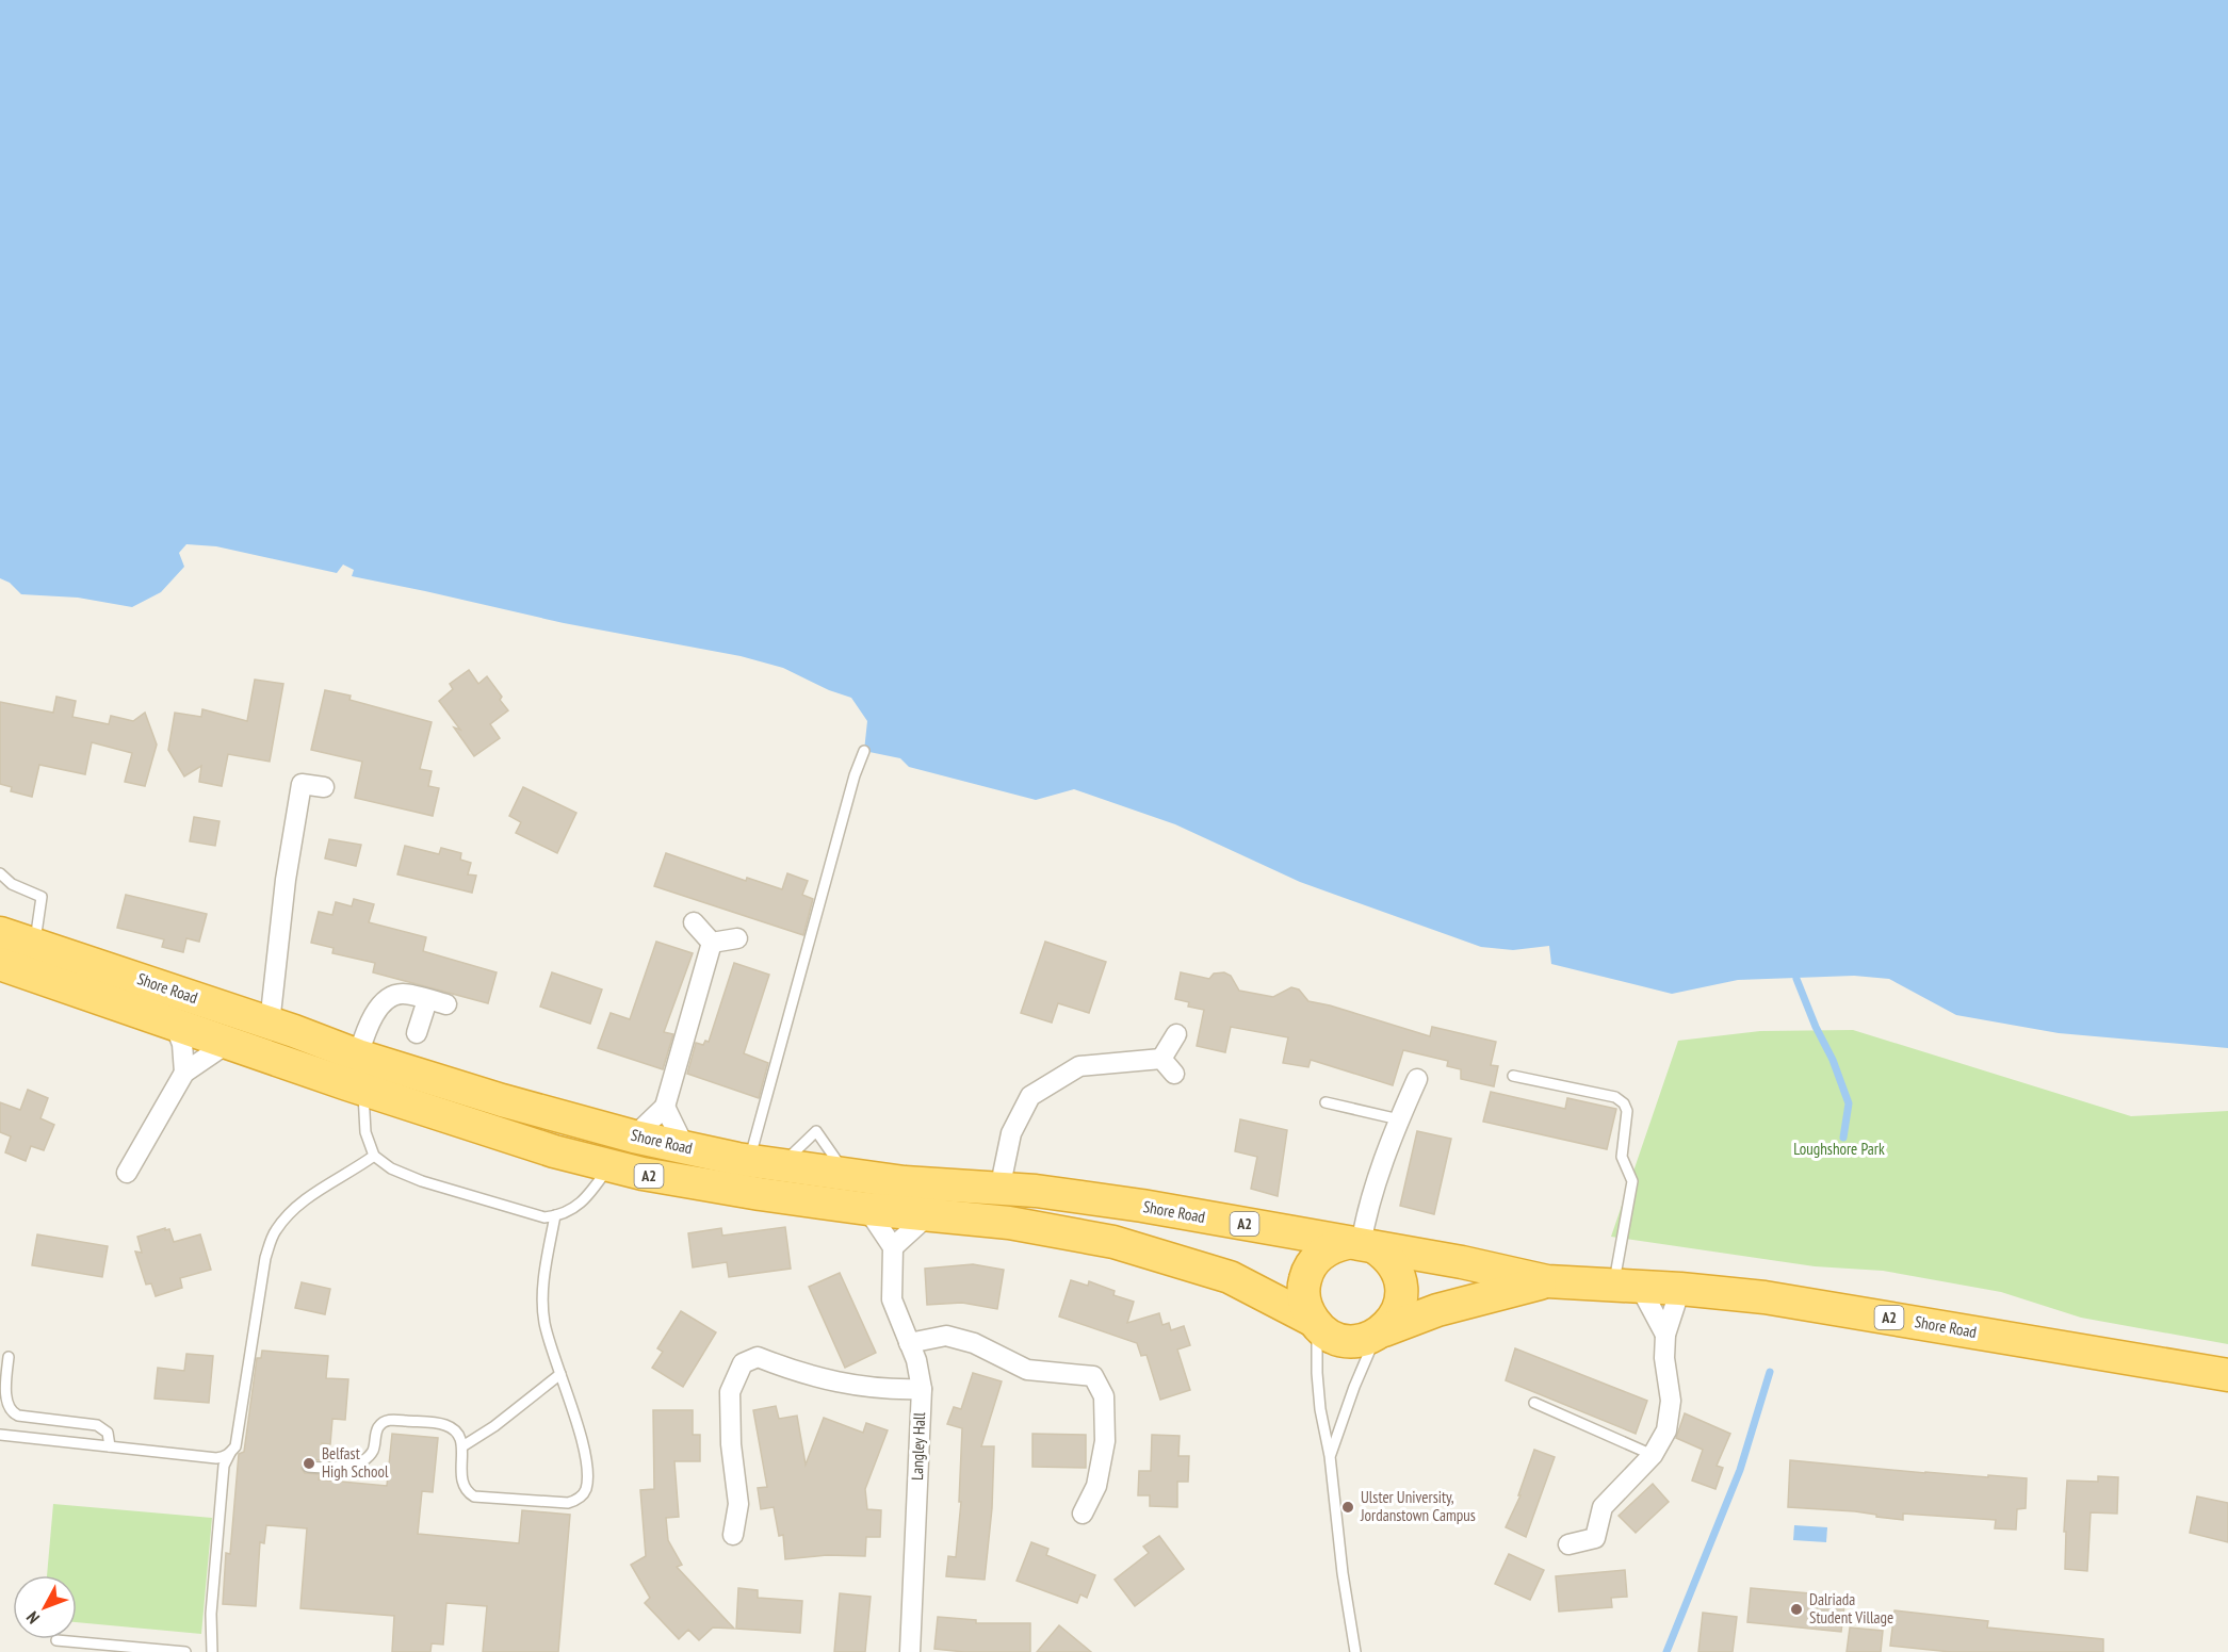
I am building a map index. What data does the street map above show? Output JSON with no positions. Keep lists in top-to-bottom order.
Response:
{
  "streets": {
    "highway": ["Shore Road", "A2"],
    "street": ["Langley Hall"]
  },
  "crossings": [
    ["Shore Road", "A2"]
  ],
  "parks": ["Loughshore Park"],
  "places": ["Belfast High School", "Ulster University, Jordanstown Campus", "Dalriada Student Village"],
  "north": "bottom left"
}
